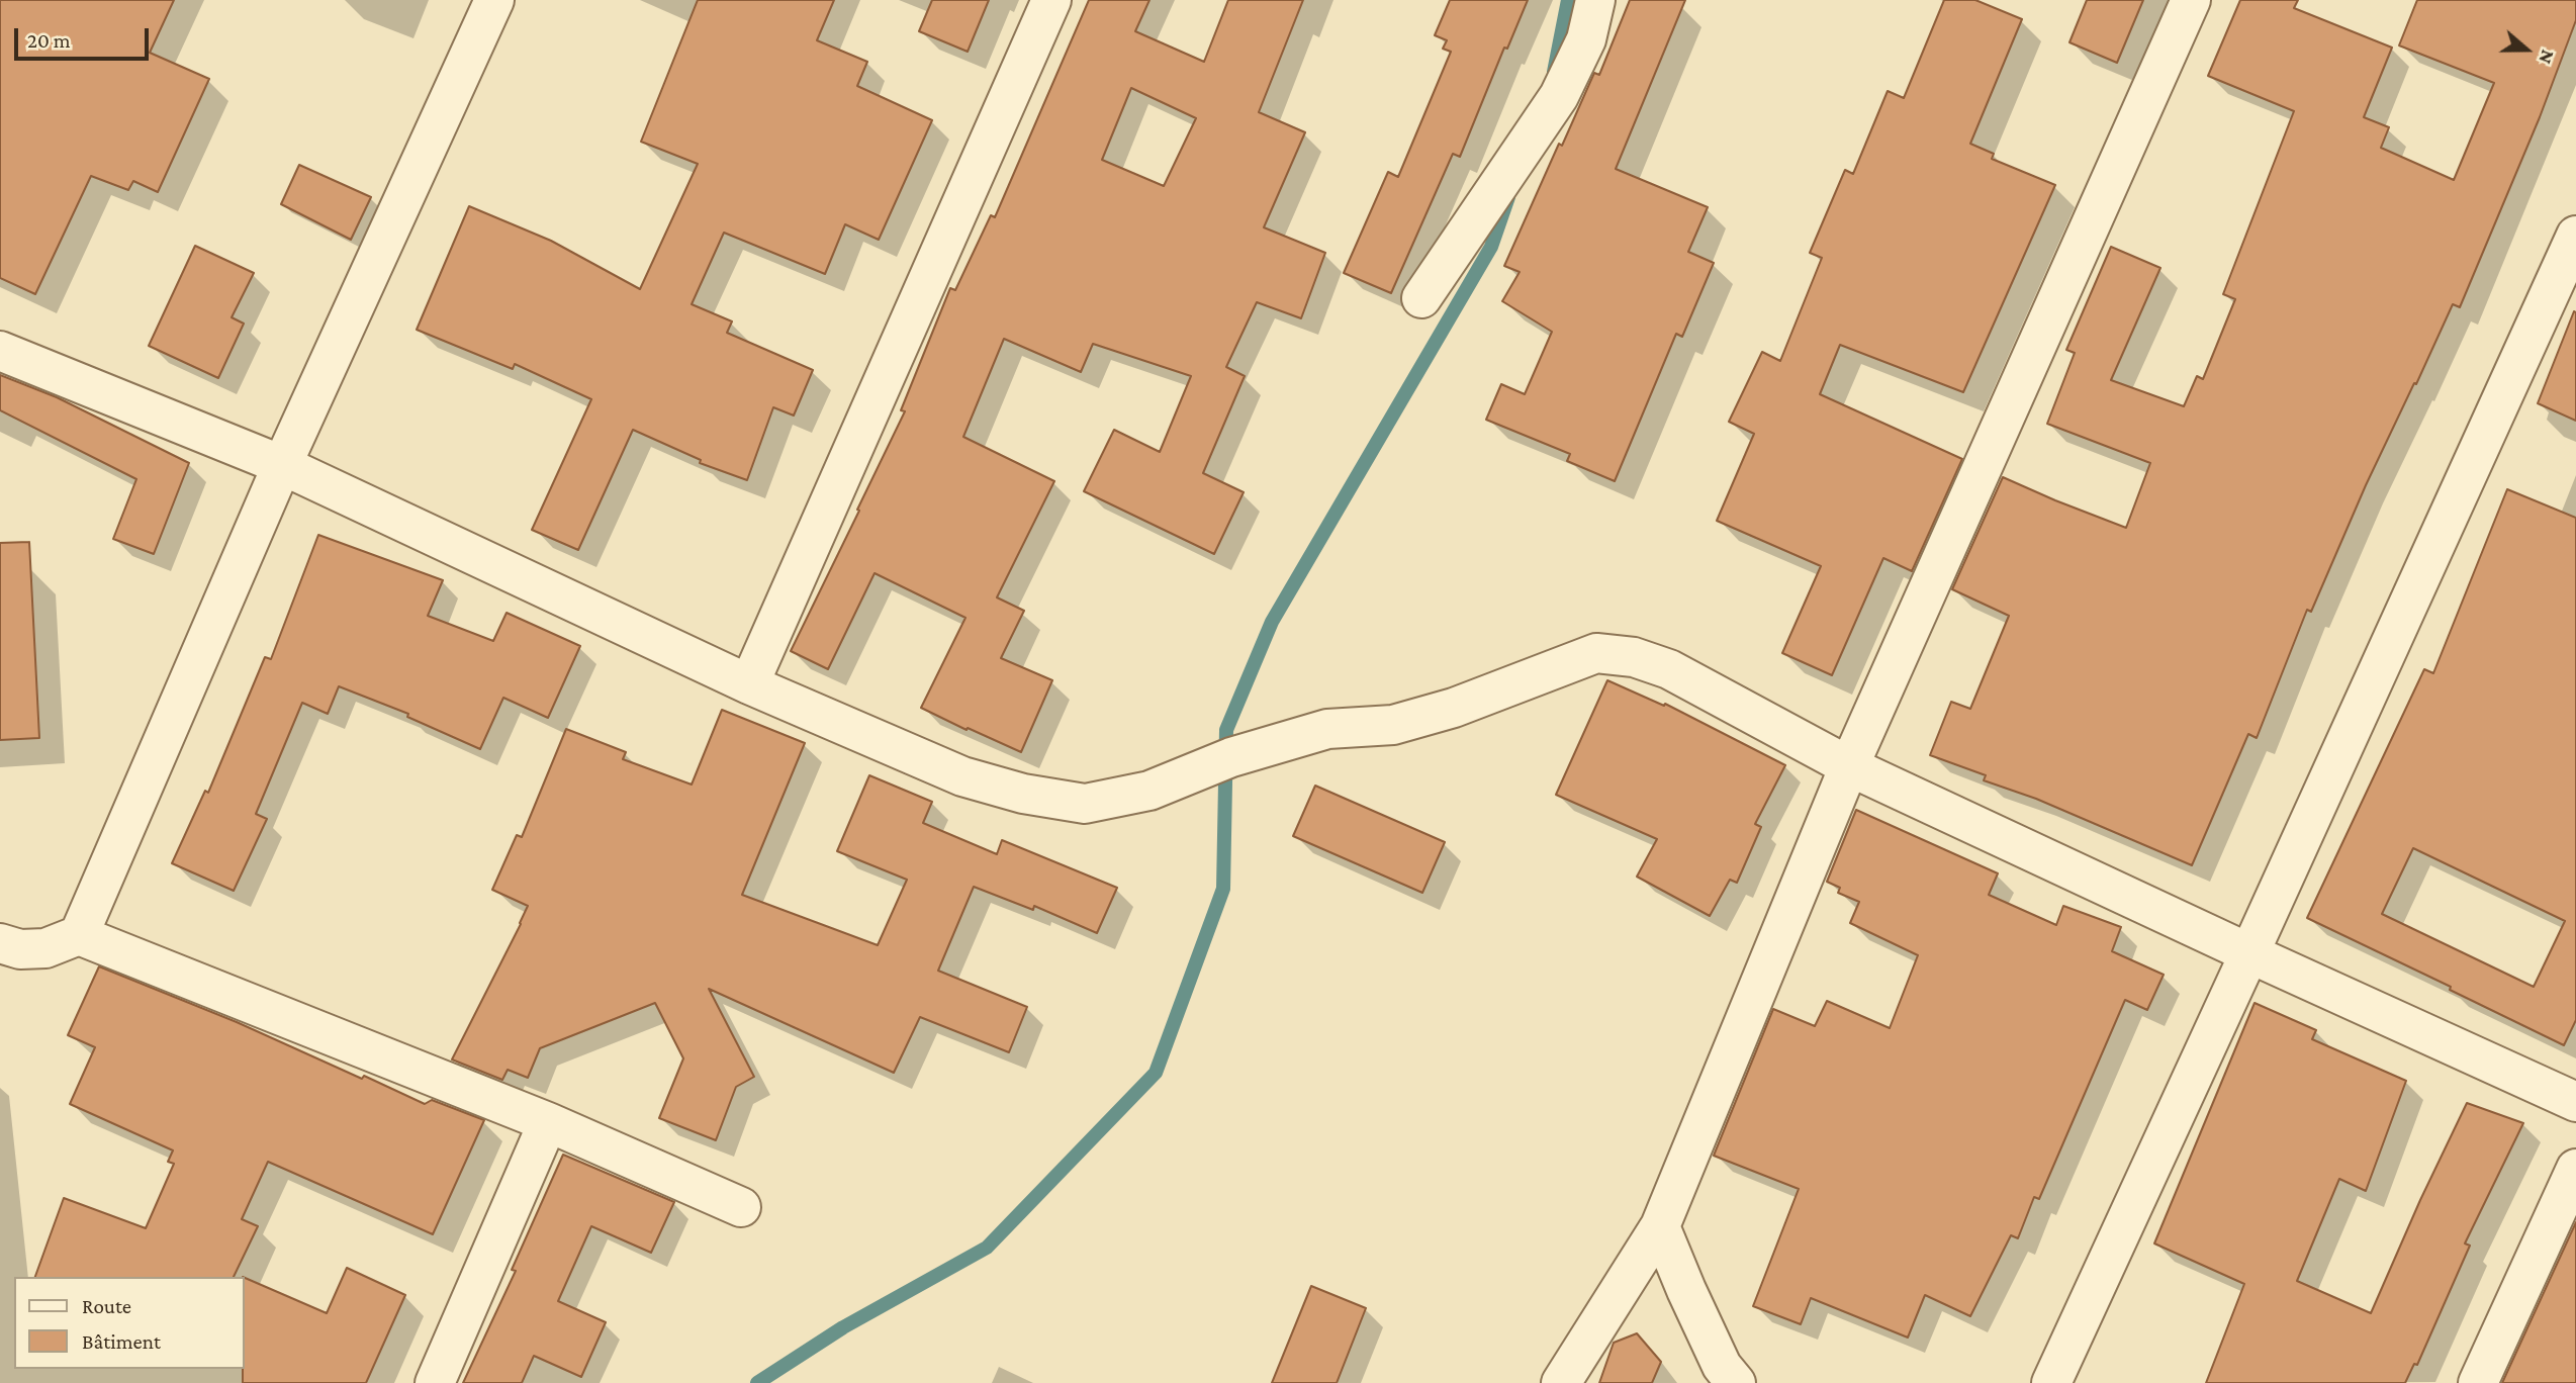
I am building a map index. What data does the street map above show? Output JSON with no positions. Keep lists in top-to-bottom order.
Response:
{
  "legend": ["Route", "Bâtiment"],
  "scale_bar": "20 m",
  "north": "right"
}
